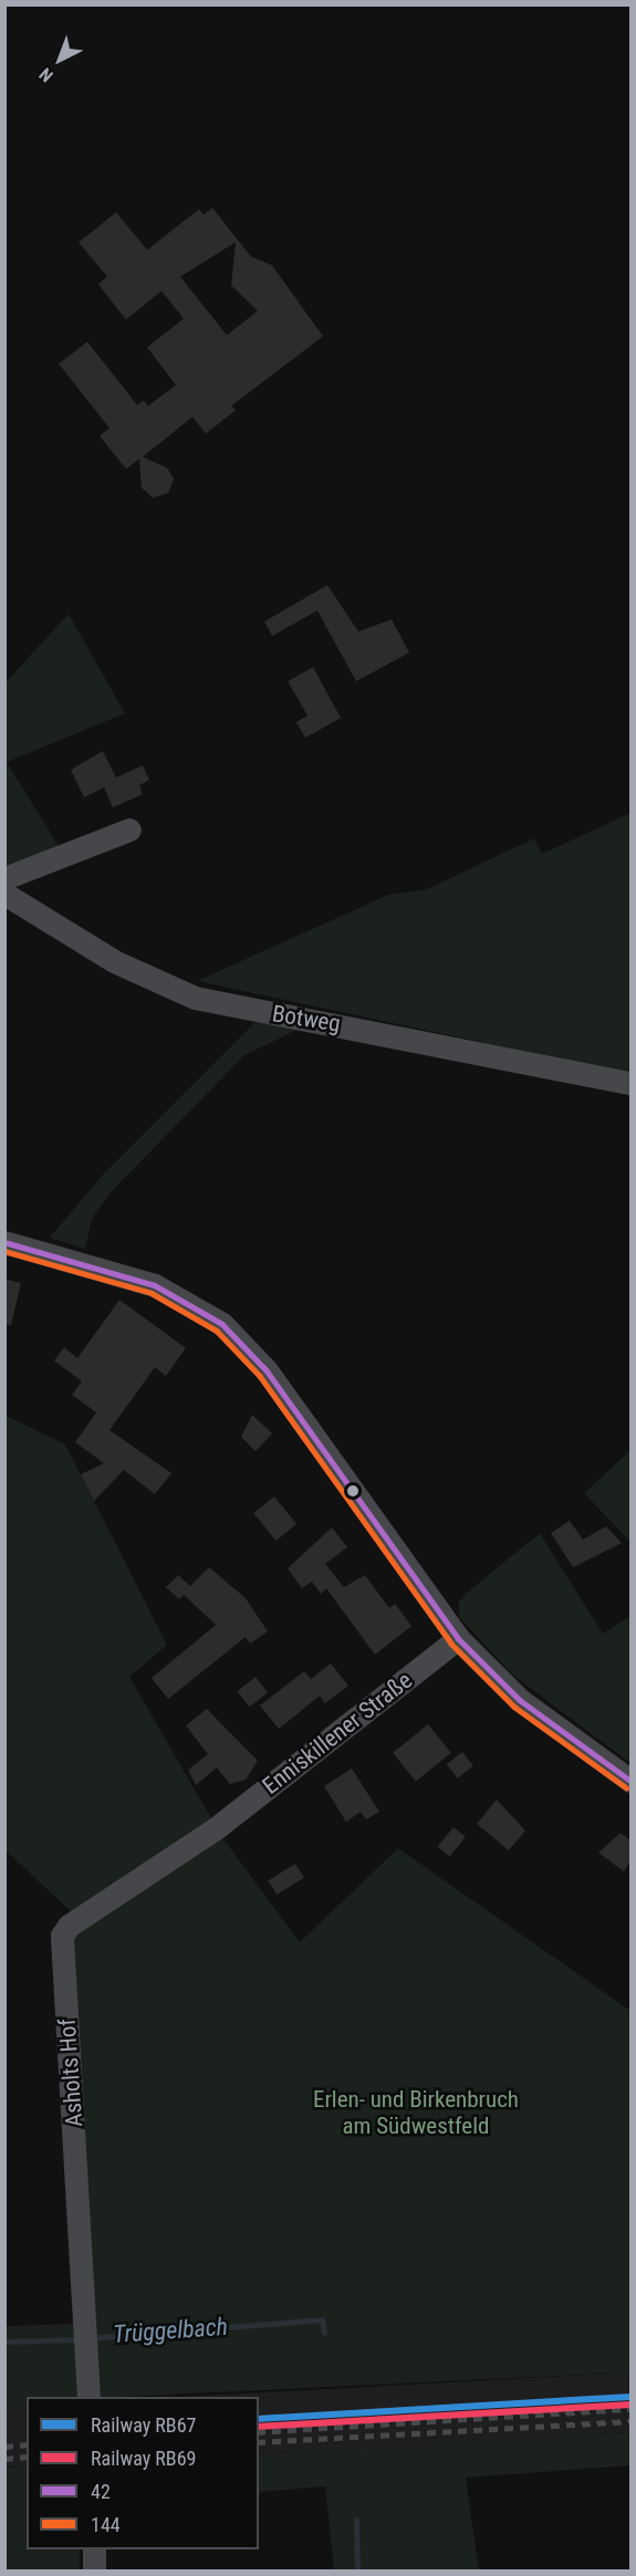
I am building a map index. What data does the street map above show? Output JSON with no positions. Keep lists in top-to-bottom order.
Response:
{
  "streets": {
    "street": ["Botweg", "Enniskillener Straße", "Asholts Hof"]
  },
  "crossings": [
    ["Enniskillener Straße", "Asholts Hof"]
  ],
  "water": ["Trüggelbach"],
  "parks": ["Erlen- und Birkenbruch am Südwestfeld"],
  "lines": [
    "transit line 42",
    "transit line 144",
    "rail line RB67",
    "rail line RB69"
  ],
  "legend": [
    "Railway RB67",
    "Railway RB69",
    "42",
    "144"
  ],
  "north": "bottom left"
}
